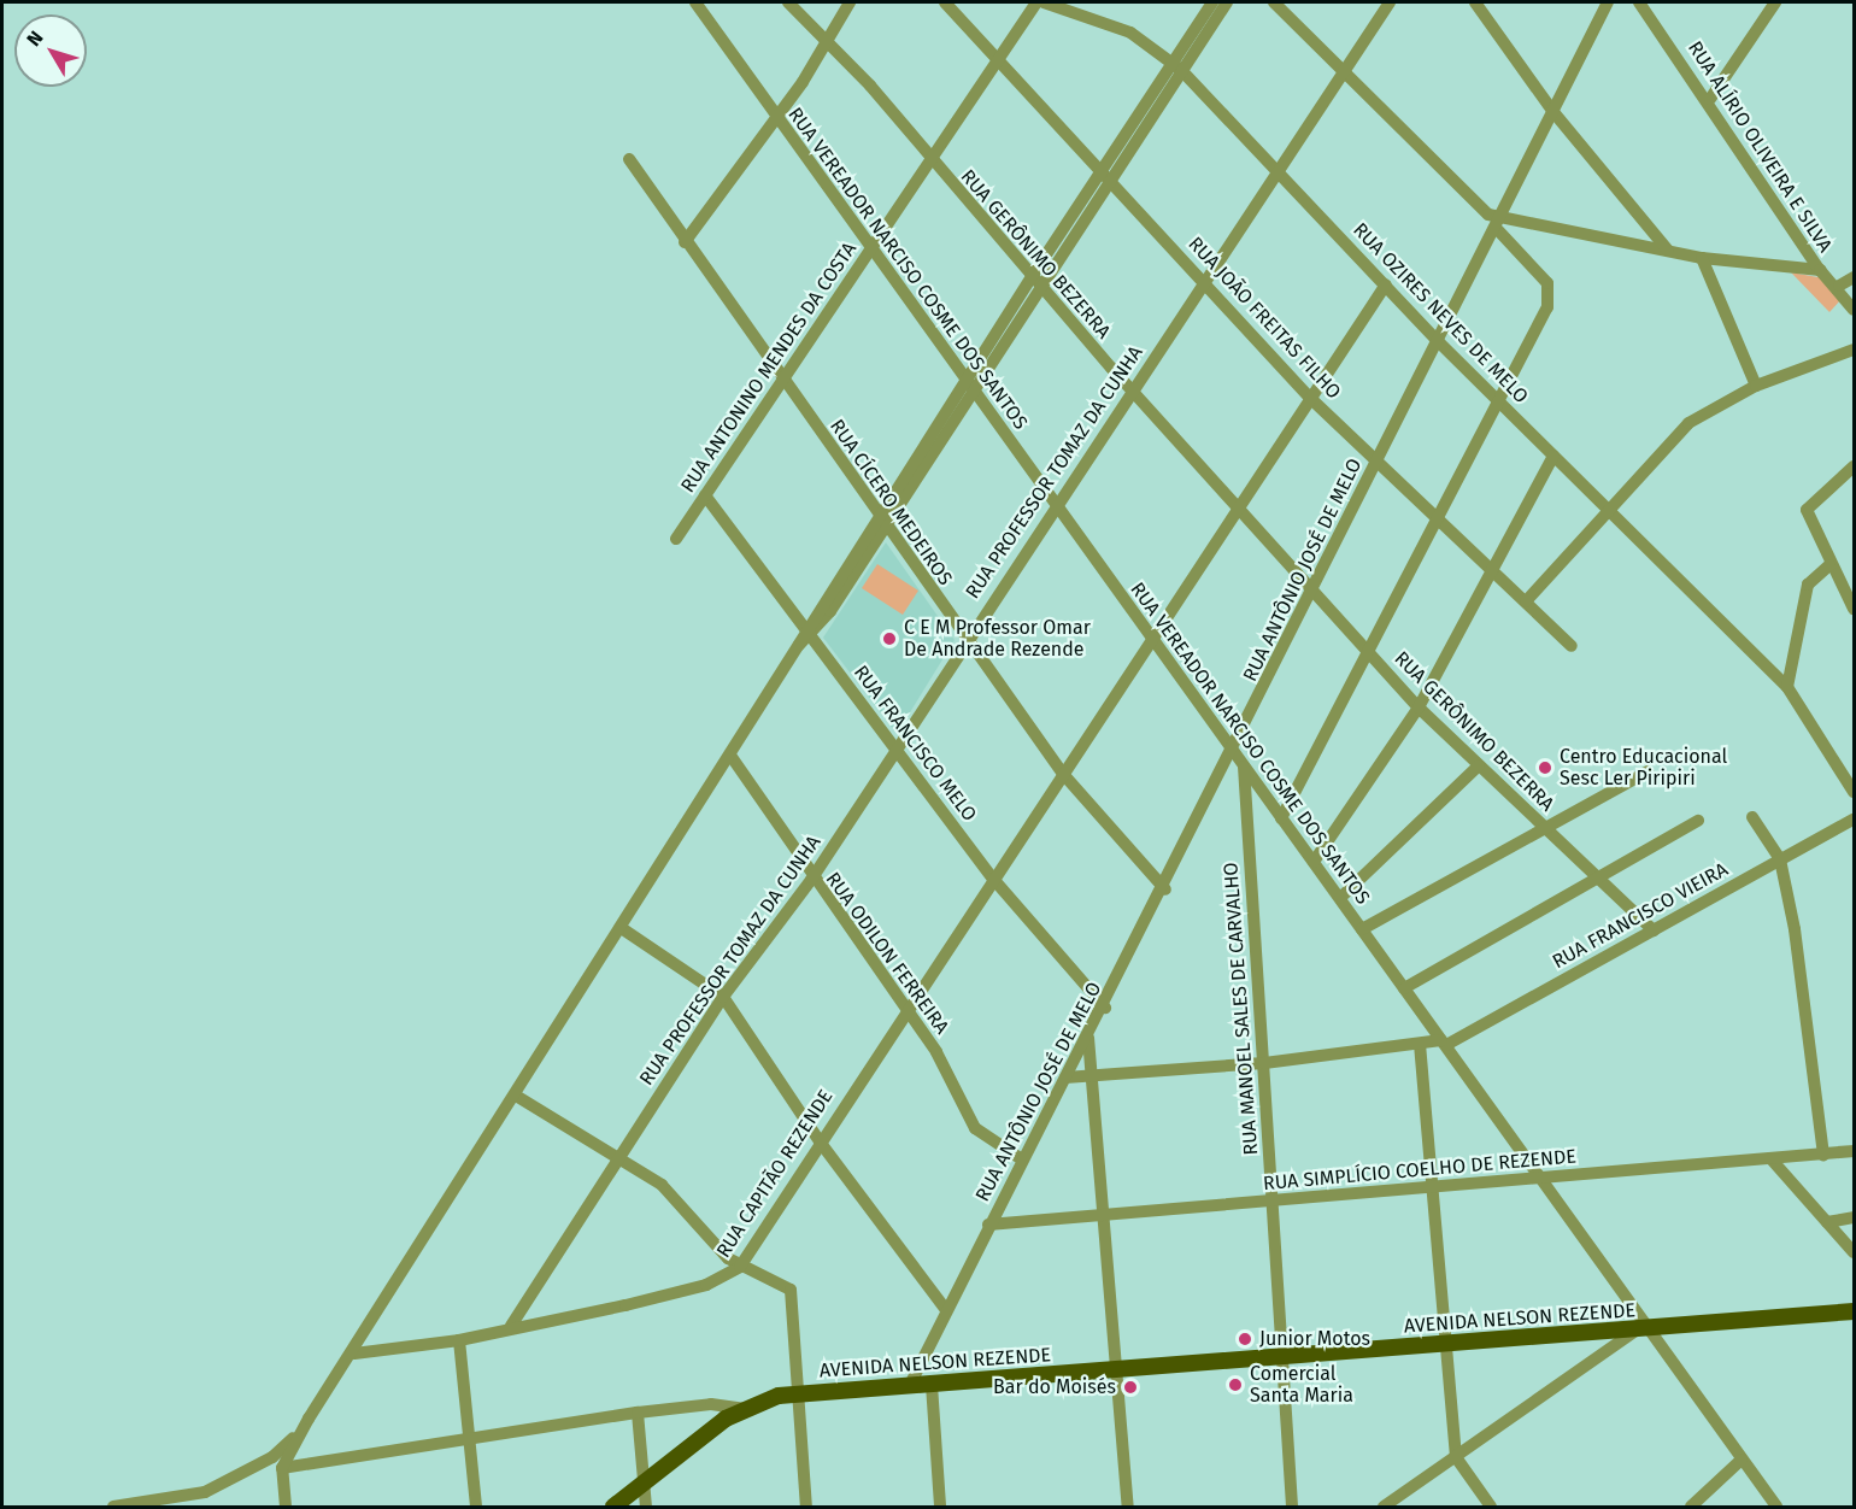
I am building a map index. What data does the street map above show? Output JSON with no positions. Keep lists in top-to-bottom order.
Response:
{
  "streets": {
    "main road": ["AVENIDA NELSON REZENDE"],
    "street": [
      "RUA ALÍRIO OLIVEIRA E SILVA",
      "RUA GERÔNIMO BEZERRA",
      "RUA VEREADOR NARCISO COSME DOS SANTOS",
      "RUA OZIRES NEVES DE MELO",
      "RUA JOÃO FREITAS FILHO",
      "RUA ANTONINO MENDES DA COSTA",
      "RUA PROFESSOR TOMAZ DA CUNHA",
      "RUA CÍCERO MEDEIROS",
      "RUA ANTÔNIO JOSÉ DE MELO",
      "RUA FRANCISCO MELO",
      "RUA FRANCISCO VIEIRA",
      "RUA ODILON FERREIRA",
      "RUA MANOEL SALES DE CARVALHO",
      "RUA SIMPLÍCIO COELHO DE REZENDE",
      "RUA CAPITÃO REZENDE"
    ]
  },
  "crossings": [
    ["RUA GERÔNIMO BEZERRA", "RUA ANTONINO MENDES DA COSTA"],
    ["RUA GERÔNIMO BEZERRA", "RUA PROFESSOR TOMAZ DA CUNHA"],
    ["RUA GERÔNIMO BEZERRA", "RUA ANTÔNIO JOSÉ DE MELO"],
    ["RUA GERÔNIMO BEZERRA", "RUA FRANCISCO VIEIRA"],
    ["RUA GERÔNIMO BEZERRA", "RUA CAPITÃO REZENDE"],
    ["RUA VEREADOR NARCISO COSME DOS SANTOS", "RUA ANTONINO MENDES DA COSTA"],
    ["RUA VEREADOR NARCISO COSME DOS SANTOS", "RUA PROFESSOR TOMAZ DA CUNHA"],
    ["RUA VEREADOR NARCISO COSME DOS SANTOS", "RUA ANTÔNIO JOSÉ DE MELO"],
    ["RUA VEREADOR NARCISO COSME DOS SANTOS", "RUA FRANCISCO VIEIRA"],
    ["RUA VEREADOR NARCISO COSME DOS SANTOS", "RUA MANOEL SALES DE CARVALHO"],
    ["RUA VEREADOR NARCISO COSME DOS SANTOS", "RUA SIMPLÍCIO COELHO DE REZENDE"],
    ["RUA VEREADOR NARCISO COSME DOS SANTOS", "RUA CAPITÃO REZENDE"],
    ["RUA VEREADOR NARCISO COSME DOS SANTOS", "AVENIDA NELSON REZENDE"],
    ["RUA OZIRES NEVES DE MELO", "RUA PROFESSOR TOMAZ DA CUNHA"],
    ["RUA OZIRES NEVES DE MELO", "RUA ANTÔNIO JOSÉ DE MELO"],
    ["RUA OZIRES NEVES DE MELO", "RUA CAPITÃO REZENDE"],
    ["RUA JOÃO FREITAS FILHO", "RUA ANTONINO MENDES DA COSTA"],
    ["RUA JOÃO FREITAS FILHO", "RUA PROFESSOR TOMAZ DA CUNHA"],
    ["RUA JOÃO FREITAS FILHO", "RUA ANTÔNIO JOSÉ DE MELO"],
    ["RUA JOÃO FREITAS FILHO", "RUA CAPITÃO REZENDE"],
    ["RUA ANTONINO MENDES DA COSTA", "RUA CÍCERO MEDEIROS"],
    ["RUA ANTONINO MENDES DA COSTA", "RUA FRANCISCO MELO"],
    ["RUA PROFESSOR TOMAZ DA CUNHA", "RUA CÍCERO MEDEIROS"],
    ["RUA PROFESSOR TOMAZ DA CUNHA", "RUA FRANCISCO MELO"],
    ["RUA PROFESSOR TOMAZ DA CUNHA", "RUA ODILON FERREIRA"],
    ["RUA PROFESSOR TOMAZ DA CUNHA", "RUA CAPITÃO REZENDE"],
    ["RUA CÍCERO MEDEIROS", "RUA ANTÔNIO JOSÉ DE MELO"],
    ["RUA CÍCERO MEDEIROS", "RUA CAPITÃO REZENDE"],
    ["RUA ANTÔNIO JOSÉ DE MELO", "RUA FRANCISCO MELO"],
    ["RUA ANTÔNIO JOSÉ DE MELO", "RUA FRANCISCO VIEIRA"],
    ["RUA ANTÔNIO JOSÉ DE MELO", "RUA ODILON FERREIRA"],
    ["RUA ANTÔNIO JOSÉ DE MELO", "RUA SIMPLÍCIO COELHO DE REZENDE"],
    ["RUA ANTÔNIO JOSÉ DE MELO", "AVENIDA NELSON REZENDE"],
    ["RUA FRANCISCO MELO", "RUA CAPITÃO REZENDE"],
    ["RUA FRANCISCO VIEIRA", "RUA MANOEL SALES DE CARVALHO"],
    ["RUA ODILON FERREIRA", "RUA CAPITÃO REZENDE"],
    ["RUA MANOEL SALES DE CARVALHO", "RUA SIMPLÍCIO COELHO DE REZENDE"],
    ["RUA MANOEL SALES DE CARVALHO", "AVENIDA NELSON REZENDE"]
  ],
  "places": [
    "C E M Professor Omar De Andrade Rezende",
    "Centro Educacional Sesc Ler Piripiri",
    "Junior Motos",
    "Comercial Santa Maria",
    "Bar do Moisés"
  ],
  "north": "top left"
}
